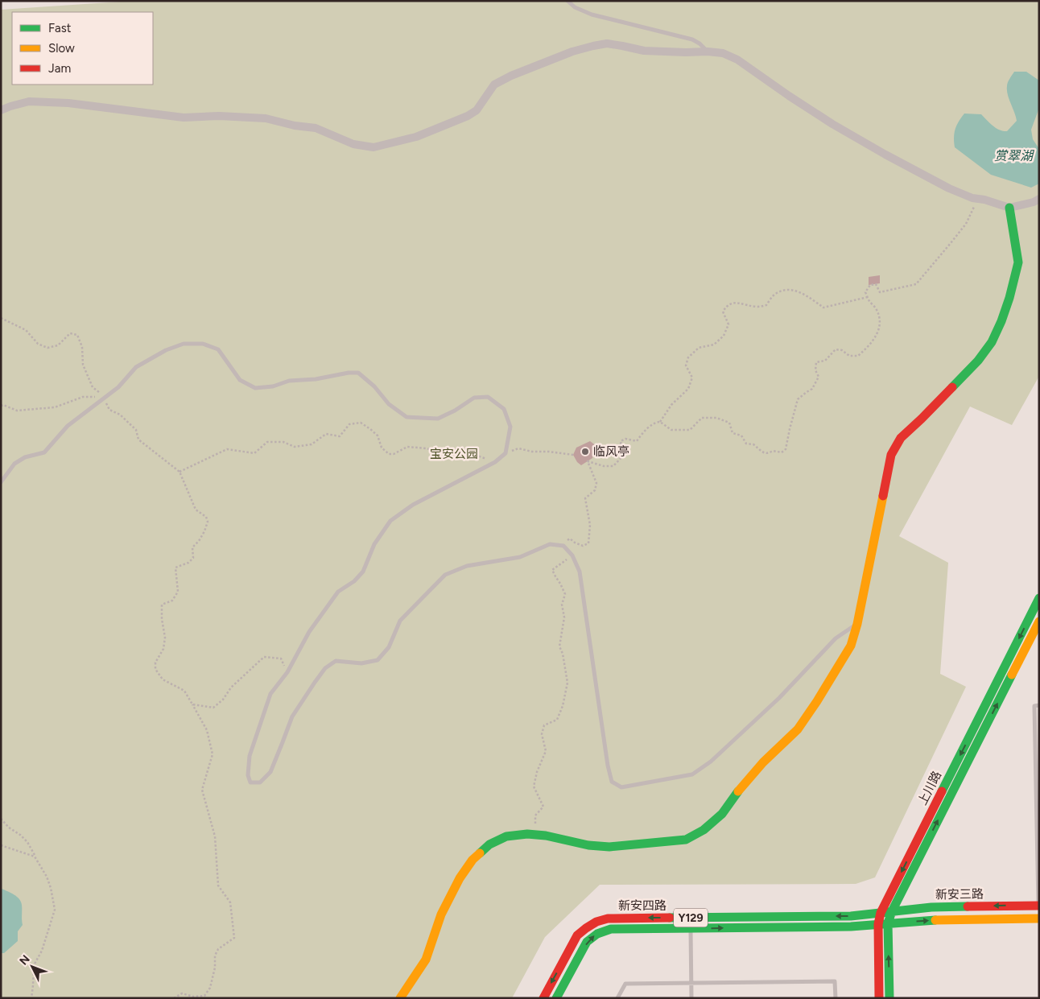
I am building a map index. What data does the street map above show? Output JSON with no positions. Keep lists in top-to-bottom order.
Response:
{
  "streets": {
    "main road": [
      "上川路",
      "新安三路",
      "新安四路",
      "Y129"
    ]
  },
  "crossings": [
    ["上川路", "新安三路"],
    ["上川路", "新安四路"],
    ["上川路", "Y129"],
    ["新安三路", "新安四路"],
    ["新安四路", "Y129"]
  ],
  "water": ["赏翠湖"],
  "parks": ["宝安公园"],
  "places": ["临风亭"],
  "legend": ["Fast", "Slow", "Jam"],
  "north": "top left"
}
